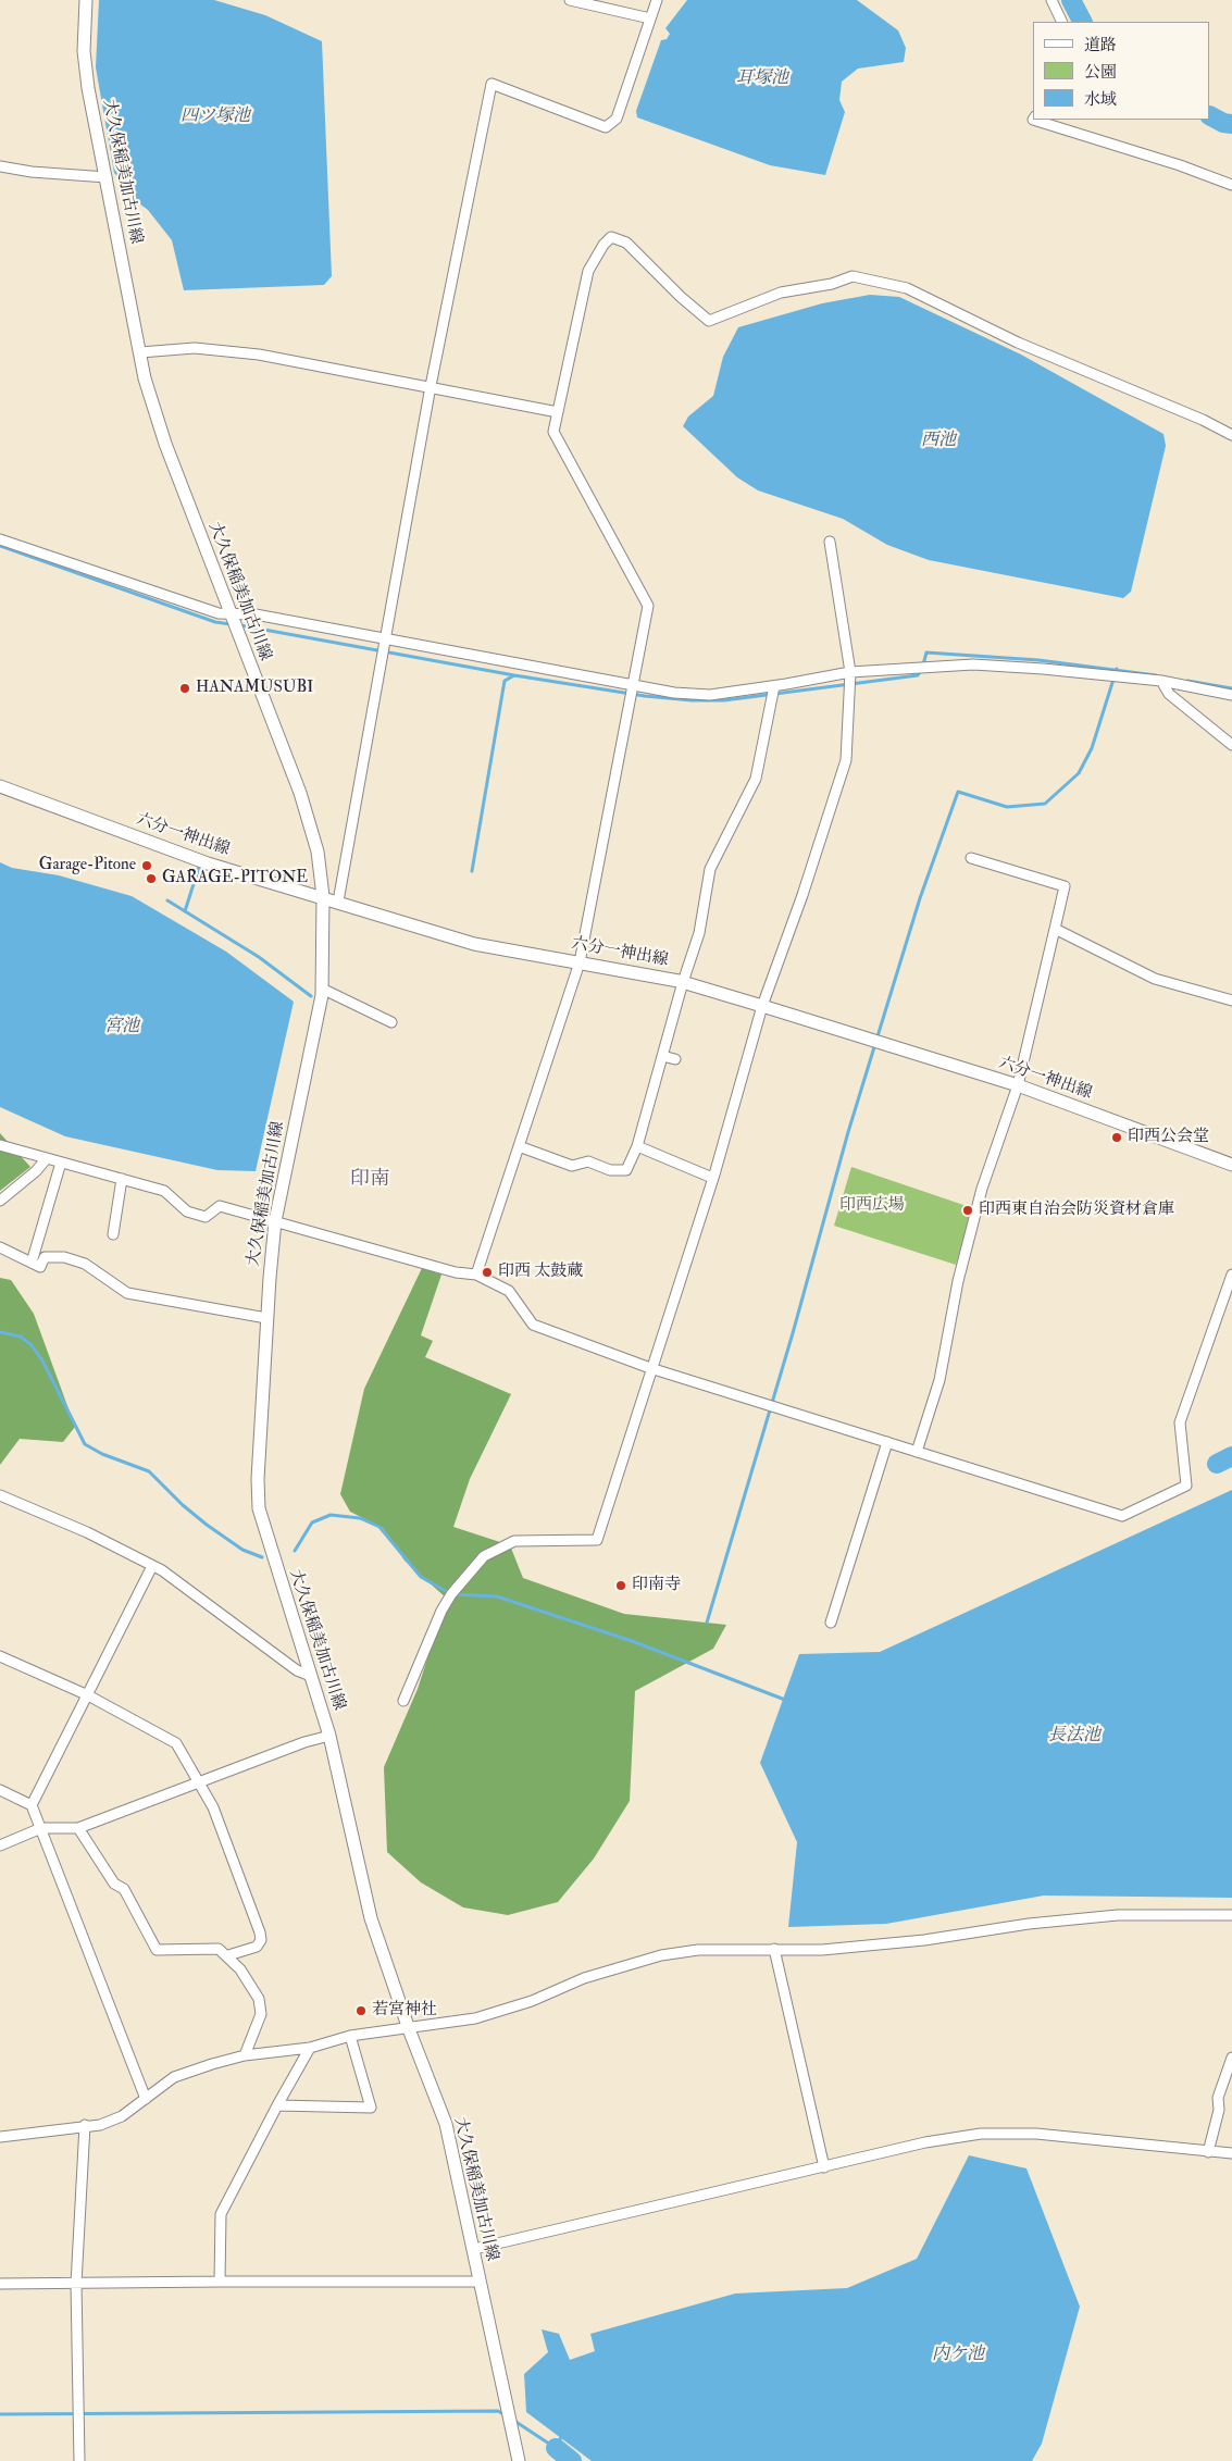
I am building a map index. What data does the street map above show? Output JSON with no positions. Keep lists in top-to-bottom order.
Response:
{
  "streets": {
    "main road": ["大久保稲美加古川線", "六分一神出線"]
  },
  "crossings": [
    ["大久保稲美加古川線", "六分一神出線"]
  ],
  "districts": ["印南"],
  "water": [
    "耳塚池",
    "四ツ塚池",
    "西池",
    "宮池",
    "長法池",
    "内ケ池"
  ],
  "parks": ["印西広場"],
  "places": [
    "HANAMUSUBI",
    "Garage-Pitone",
    "GARAGE-PITONE",
    "印西公会堂",
    "印西東自治会防災資材倉庫",
    "印西 太鼓蔵",
    "印南寺",
    "若宮神社"
  ],
  "legend": ["道路", "公園", "水域"]
}
